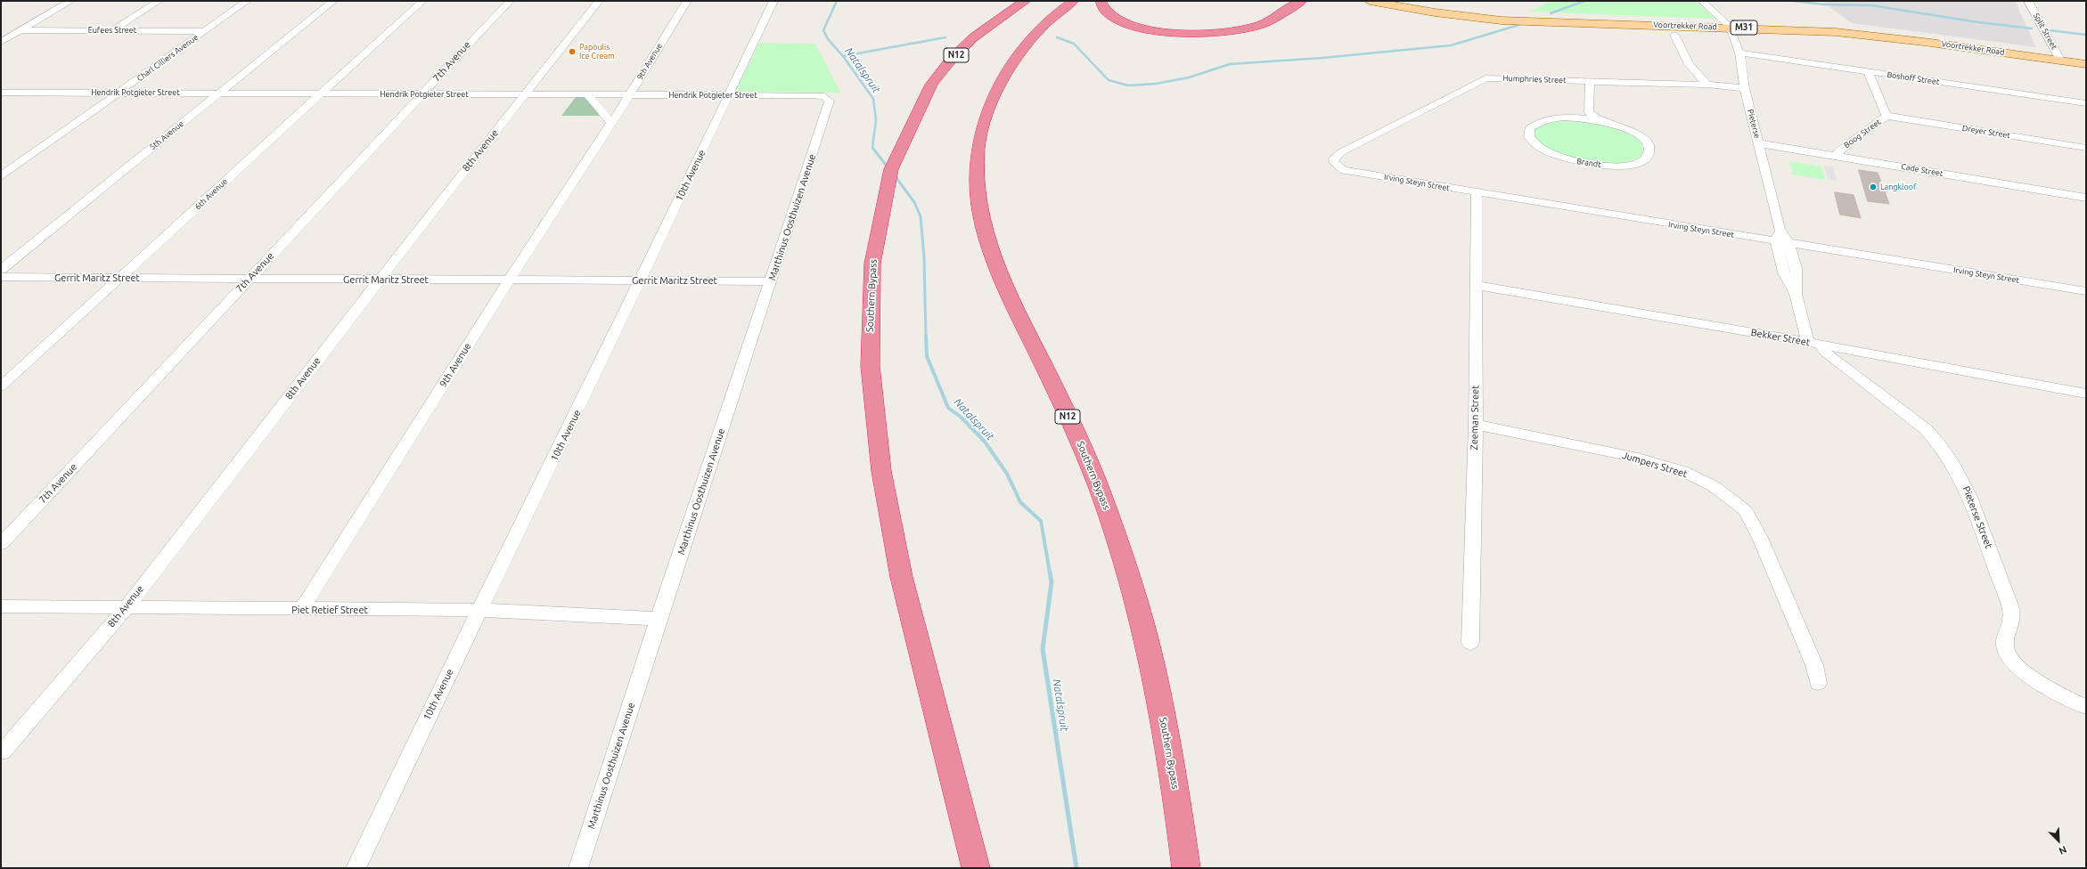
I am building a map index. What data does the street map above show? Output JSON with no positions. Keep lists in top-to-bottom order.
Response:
{
  "streets": {
    "highway": ["N12", "Southern Bypass"],
    "main road": ["Voortrekker Road", "M31"],
    "street": [
      "Eufees Street",
      "Split Street",
      "Charl Cilliers Avenue",
      "7th Avenue",
      "9th Avenue",
      "Boshoff Street",
      "Humphries Street",
      "Hendrik Potgieter Street",
      "Pieterse",
      "Dreyer Street",
      "Boog Street",
      "5th Avenue",
      "8th Avenue",
      "Brandt",
      "Cade Street",
      "10th Avenue",
      "Irving Steyn Street",
      "6th Avenue",
      "Marthinus Oosthuizen Avenue",
      "Gerrit Maritz Street",
      "Bekker Street",
      "Zeeman Street",
      "Jumpers Street",
      "Pieterse Street",
      "Piet Retief Street"
    ]
  },
  "crossings": [
    ["Voortrekker Road", "Split Street"],
    ["Voortrekker Road", "Pieterse"],
    ["Eufees Street", "Charl Cilliers Avenue"],
    ["Charl Cilliers Avenue", "Hendrik Potgieter Street"],
    ["7th Avenue", "Hendrik Potgieter Street"],
    ["7th Avenue", "Gerrit Maritz Street"],
    ["9th Avenue", "Hendrik Potgieter Street"],
    ["9th Avenue", "Gerrit Maritz Street"],
    ["9th Avenue", "Piet Retief Street"],
    ["Boshoff Street", "Pieterse"],
    ["Boshoff Street", "Boog Street"],
    ["Humphries Street", "Pieterse"],
    ["Humphries Street", "Irving Steyn Street"],
    ["Hendrik Potgieter Street", "5th Avenue"],
    ["Hendrik Potgieter Street", "8th Avenue"],
    ["Hendrik Potgieter Street", "10th Avenue"],
    ["Hendrik Potgieter Street", "6th Avenue"],
    ["Hendrik Potgieter Street", "Marthinus Oosthuizen Avenue"],
    ["Pieterse", "Cade Street"],
    ["Pieterse", "Irving Steyn Street"],
    ["Pieterse", "Bekker Street"],
    ["Pieterse", "Pieterse Street"],
    ["Dreyer Street", "Boog Street"],
    ["Boog Street", "Cade Street"],
    ["8th Avenue", "Gerrit Maritz Street"],
    ["8th Avenue", "Piet Retief Street"],
    ["10th Avenue", "Gerrit Maritz Street"],
    ["10th Avenue", "Piet Retief Street"],
    ["Irving Steyn Street", "Zeeman Street"],
    ["6th Avenue", "Gerrit Maritz Street"],
    ["Marthinus Oosthuizen Avenue", "Gerrit Maritz Street"],
    ["Marthinus Oosthuizen Avenue", "Piet Retief Street"],
    ["Bekker Street", "Zeeman Street"],
    ["Bekker Street", "Pieterse Street"],
    ["Zeeman Street", "Jumpers Street"]
  ],
  "water": ["Natalspruit"],
  "places": ["Papoulis Ice Cream", "Langkloof"],
  "north": "bottom right"
}
